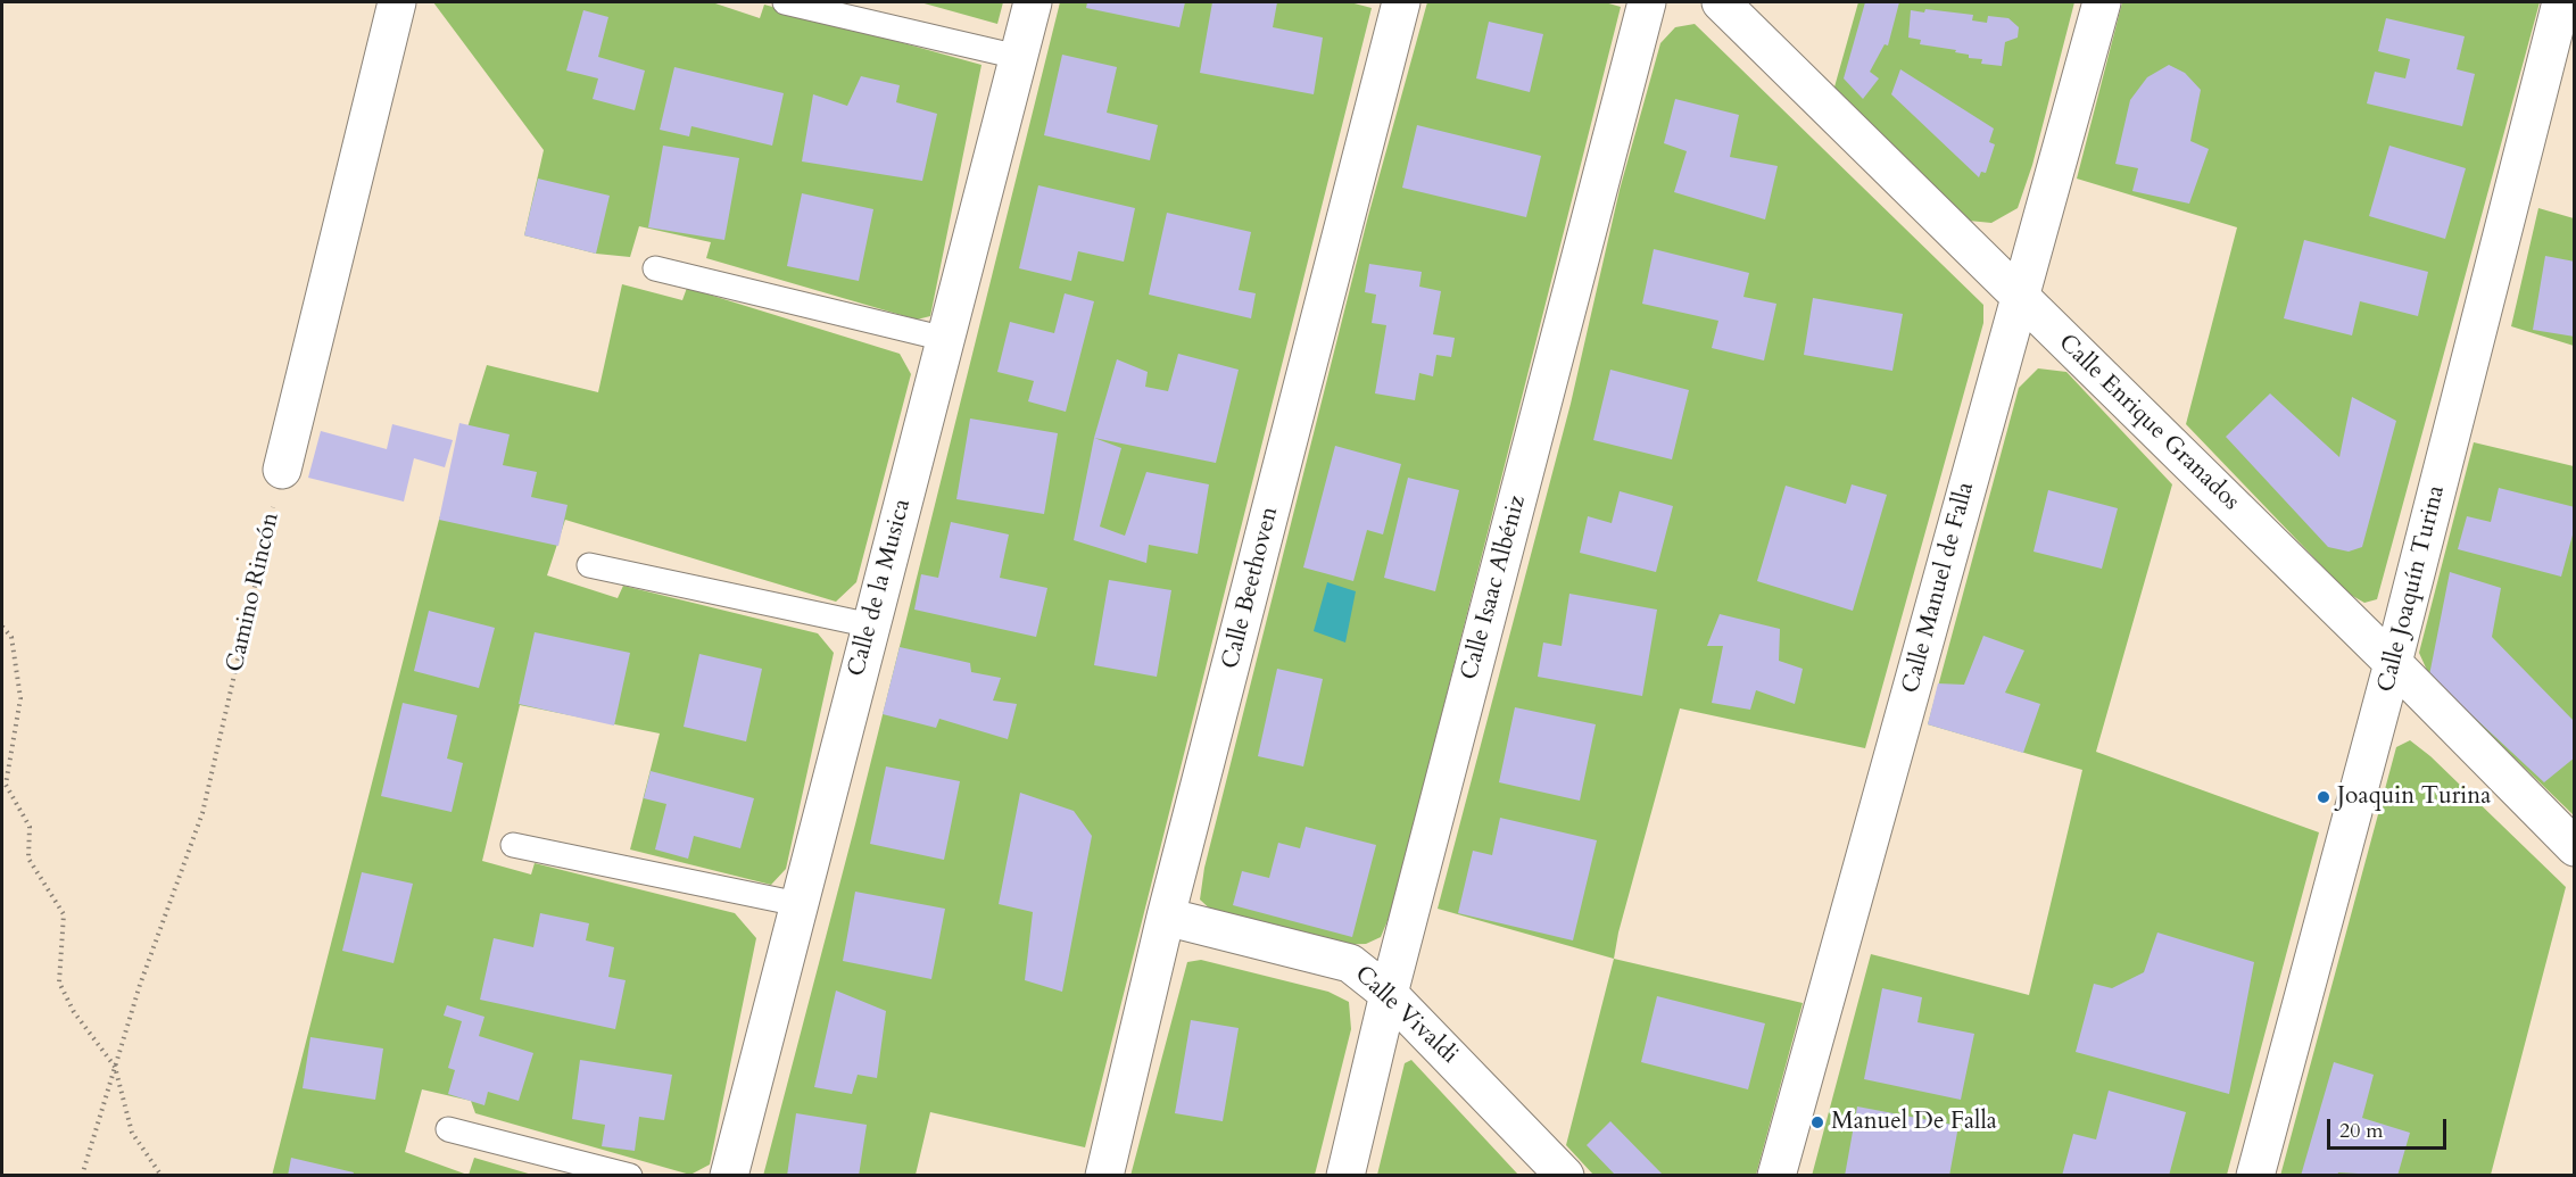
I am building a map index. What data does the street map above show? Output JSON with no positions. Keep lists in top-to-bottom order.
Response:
{
  "streets": {
    "street": [
      "Calle Enrique Granados",
      "Calle de la Musica",
      "Calle Beethoven",
      "Calle Isaac Albéniz",
      "Calle Manuel de Falla",
      "Calle Joaquín Turina",
      "Calle Vivaldi"
    ],
    "path": ["Camino Rincón"]
  },
  "crossings": [
    ["Calle Enrique Granados", "Calle Manuel de Falla"],
    ["Calle Enrique Granados", "Calle Joaquín Turina"],
    ["Calle Beethoven", "Calle Vivaldi"],
    ["Calle Isaac Albéniz", "Calle Vivaldi"]
  ],
  "places": ["Joaquin Turina", "Manuel De Falla"],
  "scale_bar": "20 m"
}
